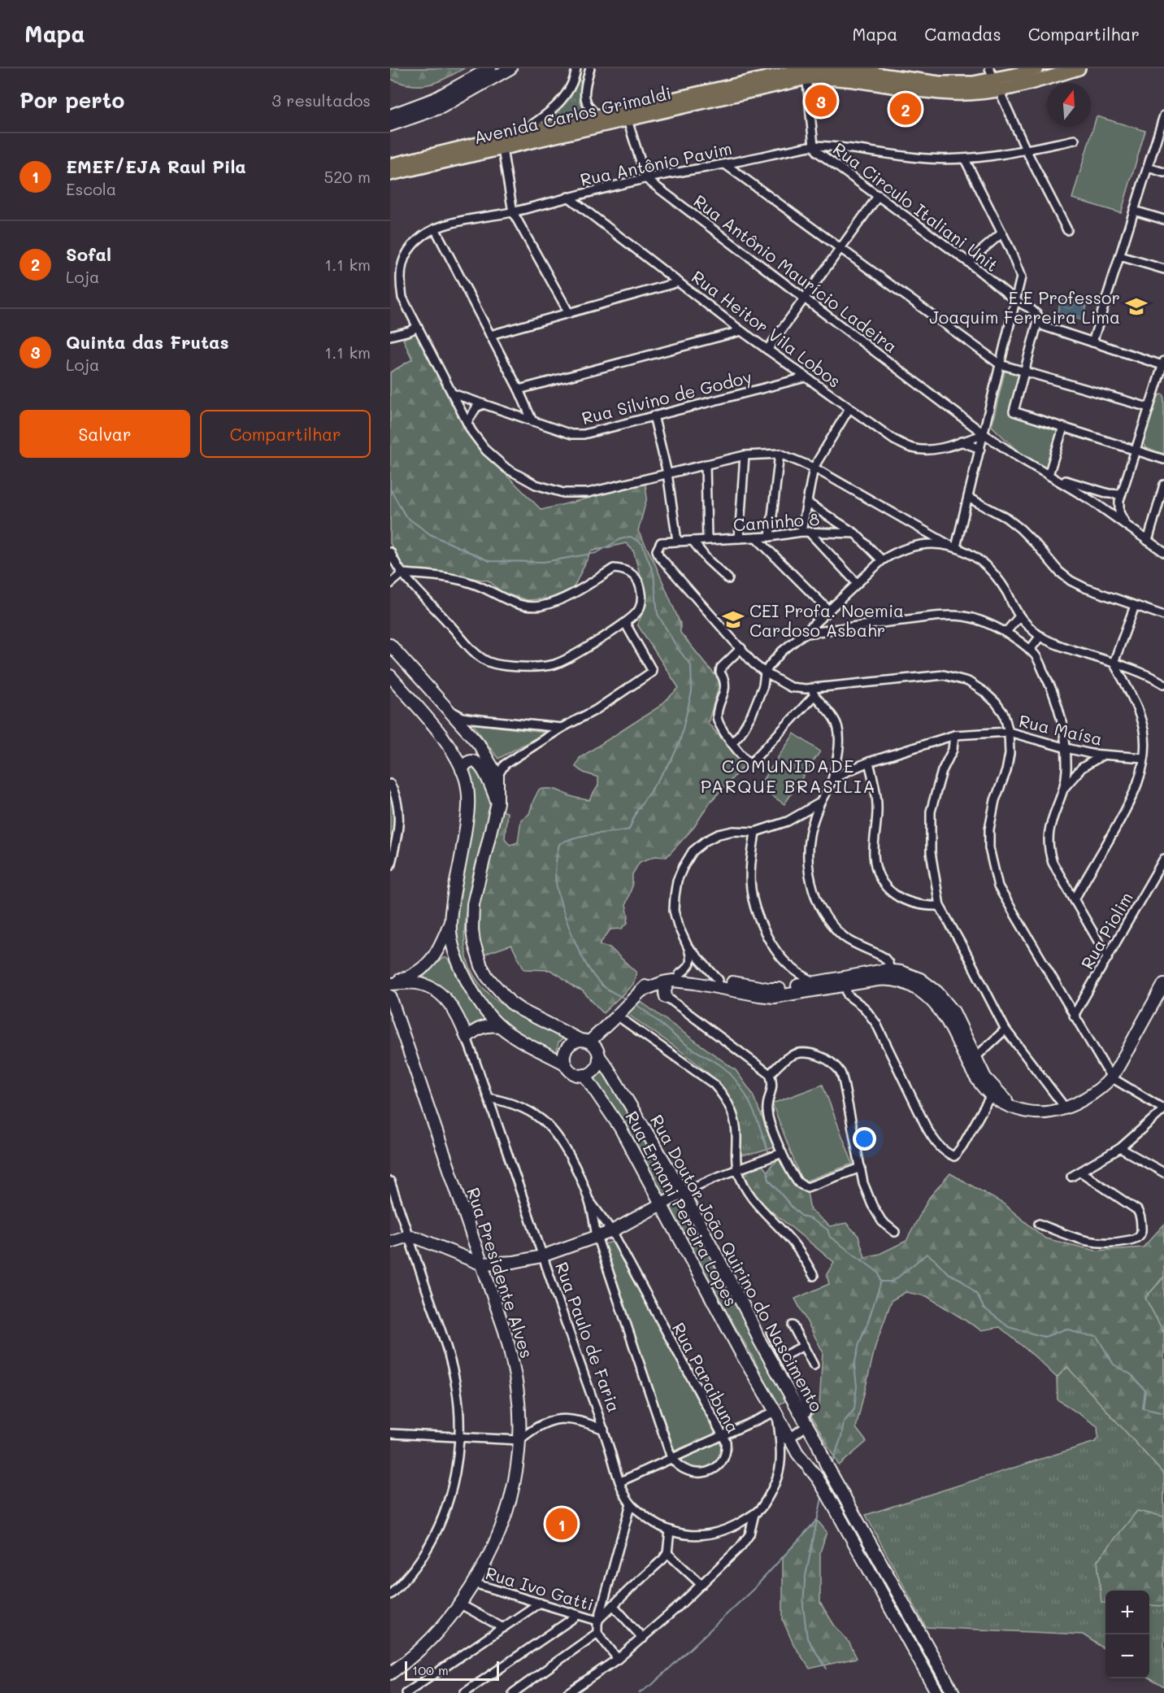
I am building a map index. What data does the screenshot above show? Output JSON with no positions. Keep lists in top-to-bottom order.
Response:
{
  "streets": {
    "main road": ["Avenida Carlos Grimaldi"],
    "street": [
      "Rua Antônio Pavim",
      "Rua Circulo Italiani Unit",
      "Rua Antônio Maurício Ladeira",
      "Rua Heitor Vila Lobos",
      "Rua Silvino de Godoy",
      "Caminho 8",
      "Rua Maísa",
      "Rua Piolim",
      "Rua Ermani Pereira Lopes",
      "Rua Doutor João Quirino do Nascimento",
      "Rua Presidente Alves",
      "Rua Paulo de Faria",
      "Rua Paraibuna",
      "Rua Ivo Gatti"
    ]
  },
  "crossings": [
    ["Avenida Carlos Grimaldi", "Rua Circulo Italiani Unit"],
    ["Rua Antônio Pavim", "Rua Circulo Italiani Unit"],
    ["Rua Antônio Pavim", "Rua Antônio Maurício Ladeira"],
    ["Rua Antônio Pavim", "Rua Heitor Vila Lobos"],
    ["Rua Antônio Pavim", "Rua Silvino de Godoy"],
    ["Rua Antônio Maurício Ladeira", "Rua Heitor Vila Lobos"],
    ["Rua Heitor Vila Lobos", "Rua Silvino de Godoy"],
    ["Rua Ermani Pereira Lopes", "Rua Doutor João Quirino do Nascimento"],
    ["Rua Ermani Pereira Lopes", "Rua Paulo de Faria"],
    ["Rua Presidente Alves", "Rua Ivo Gatti"],
    ["Rua Paulo de Faria", "Rua Paraibuna"]
  ],
  "districts": ["COMUNIDADE PARQUE BRASILIA"],
  "places": {
    "school or university": ["E.E Professor Joaquim Ferreira Lima", "CEI Profa. Noemia Cardoso Asbahr"]
  },
  "scale_bar": "100 m",
  "north": "top",
  "page": {
    "header": "Mapa",
    "nav": ["Mapa", "Camadas", "Compartilhar"],
    "heading": ["Por perto", "3 resultados"],
    "pins": ["3", "2", "1"],
    "list": [
      {
        "mark": "1",
        "name": "EMEF/EJA Raul Pila",
        "note": "Escola",
        "value": "520 m"
      },
      {
        "mark": "2",
        "name": "Sofal",
        "note": "Loja",
        "value": "1.1 km"
      },
      {
        "mark": "3",
        "name": "Quinta das Frutas",
        "note": "Loja",
        "value": "1.1 km"
      }
    ],
    "buttons": ["Salvar", "Compartilhar"],
    "map_buttons": ["+", "−"],
    "scale": "100 m"
  }
}
